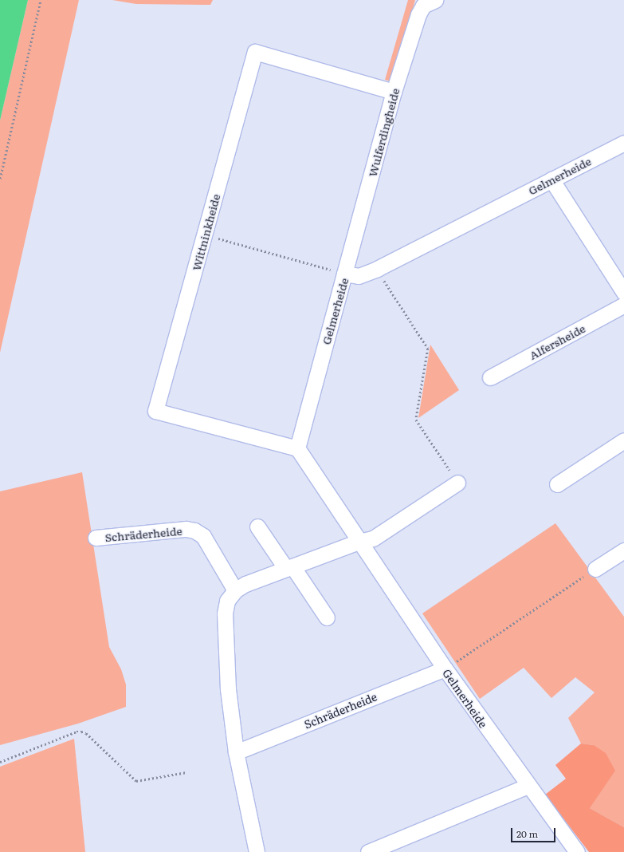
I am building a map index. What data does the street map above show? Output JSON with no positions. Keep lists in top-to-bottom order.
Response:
{
  "streets": {
    "street": [
      "Wulferdingheide",
      "Gelmerheide",
      "Wittninkheide",
      "Alfersheide",
      "Schräderheide"
    ]
  },
  "crossings": [
    ["Wulferdingheide", "Gelmerheide"],
    ["Wulferdingheide", "Wittninkheide"],
    ["Gelmerheide", "Wittninkheide"],
    ["Gelmerheide", "Schräderheide"]
  ],
  "scale_bar": "20 m"
}
